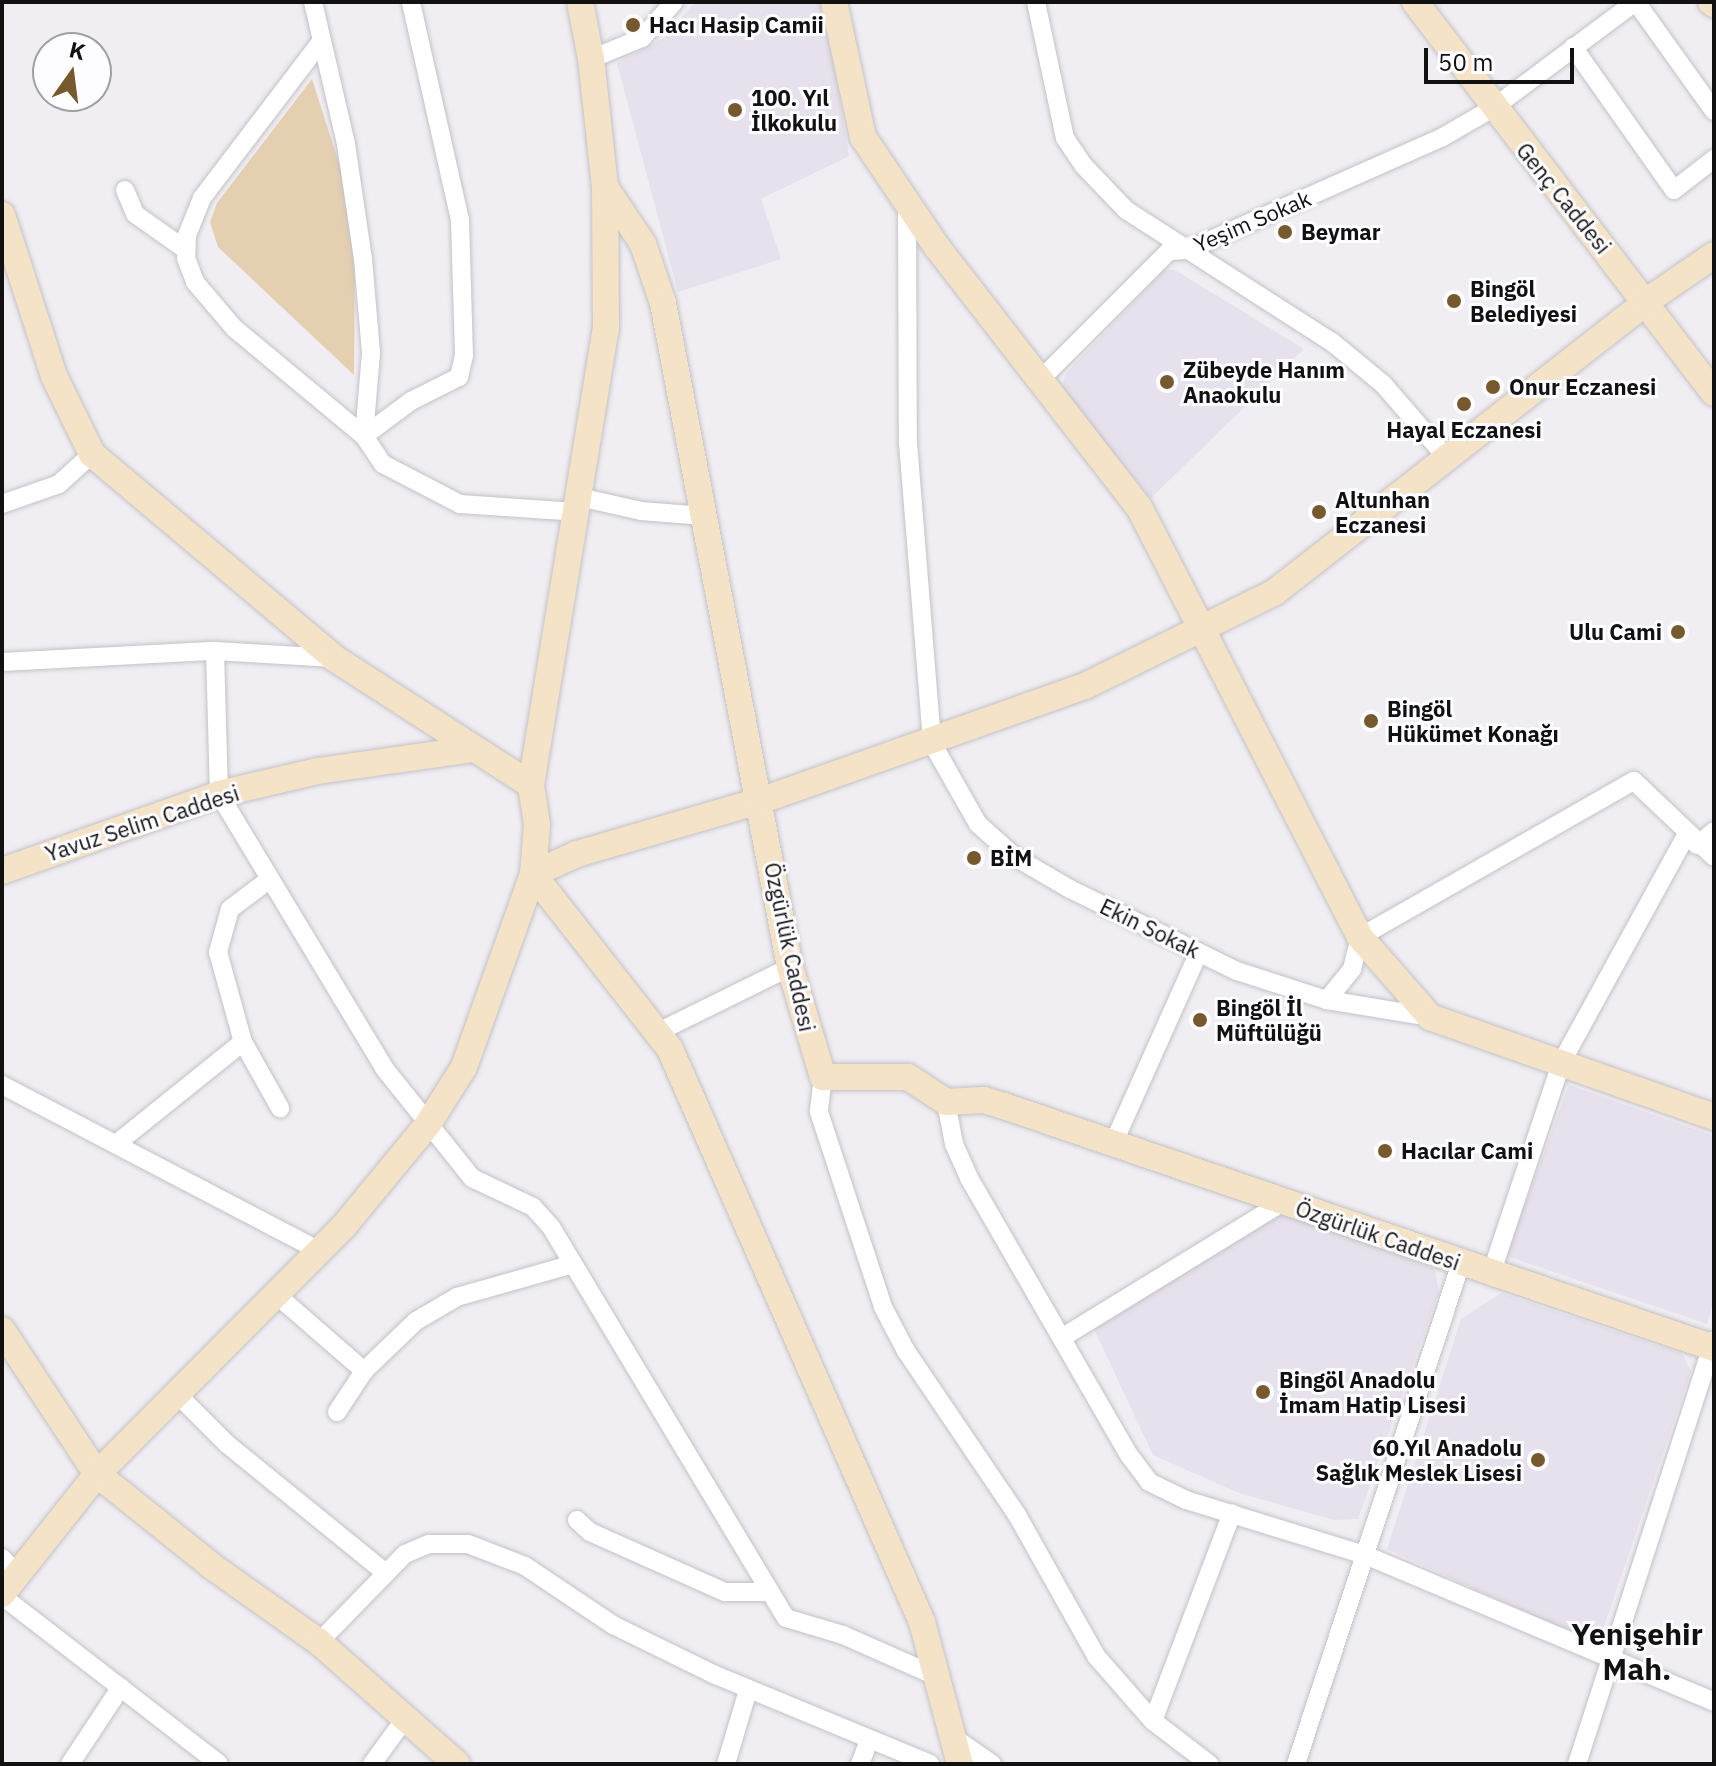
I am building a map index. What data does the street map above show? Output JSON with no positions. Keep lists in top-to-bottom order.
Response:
{
  "streets": {
    "street": [
      "Genç Caddesi",
      "Yeşim Sokak",
      "Yavuz Selim Caddesi",
      "Ekin Sokak",
      "Özgürlük Caddesi"
    ]
  },
  "crossings": [
    ["Genç Caddesi", "Yeşim Sokak"]
  ],
  "districts": ["Yenişehir Mah."],
  "places": [
    "Hacı Hasip Camii",
    "100. Yıl İlkokulu",
    "Beymar",
    "Bingöl Belediyesi",
    "Zübeyde Hanım Anaokulu",
    "Onur Eczanesi",
    "Hayal Eczanesi",
    "Altunhan Eczanesi",
    "Ulu Cami",
    "Bingöl Hükümet Konağı",
    "BİM",
    "Bingöl İl Müftülüğü",
    "Hacılar Cami",
    "Bingöl Anadolu İmam Hatip Lisesi",
    "60.Yıl Anadolu Sağlık Meslek Lisesi"
  ],
  "scale_bar": "50 m",
  "north": "top"
}
